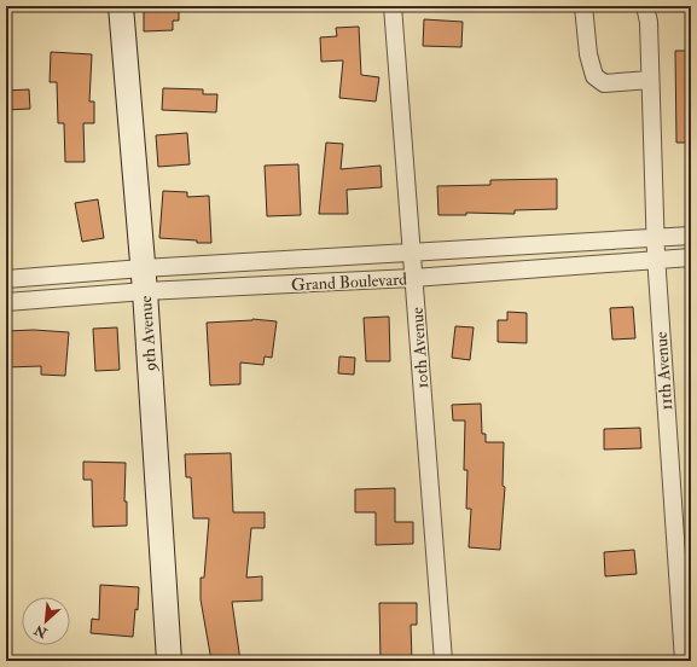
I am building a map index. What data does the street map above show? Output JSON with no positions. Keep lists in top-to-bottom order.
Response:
{
  "streets": {
    "street": [
      "Grand Boulevard",
      "9th Avenue",
      "10th Avenue",
      "11th Avenue"
    ]
  },
  "crossings": [
    ["Grand Boulevard", "9th Avenue"],
    ["Grand Boulevard", "10th Avenue"],
    ["Grand Boulevard", "11th Avenue"]
  ],
  "north": "bottom left"
}
